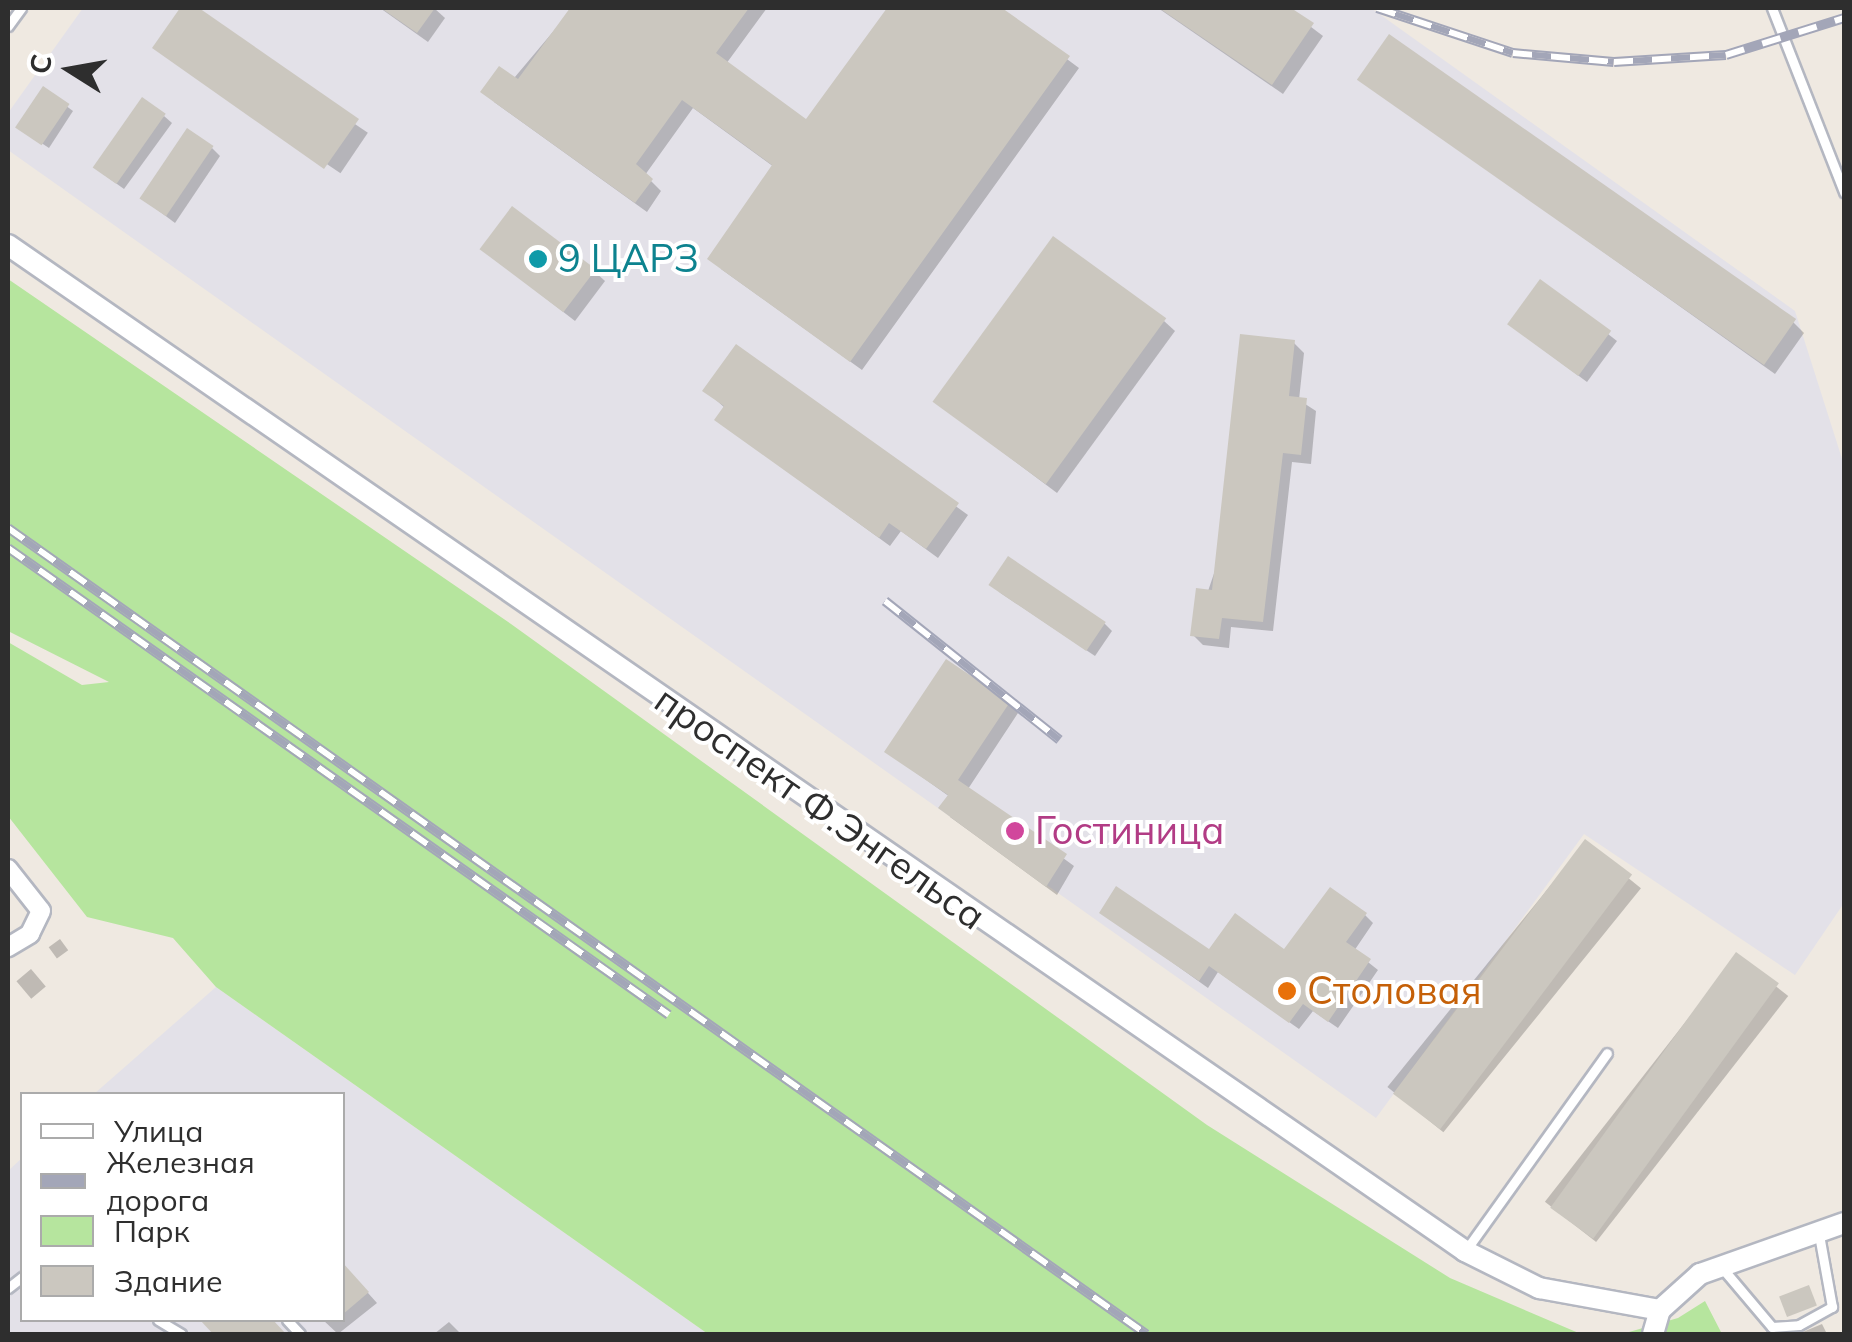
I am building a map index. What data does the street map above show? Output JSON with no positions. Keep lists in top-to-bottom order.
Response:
{
  "streets": {
    "street": ["проспект Ф.Энгельса"]
  },
  "places": ["9 ЦАРЗ", "Гостиница", "Столовая"],
  "legend": [
    "Улица",
    "Железная дорога",
    "Парк",
    "Здание"
  ],
  "north": "left"
}
